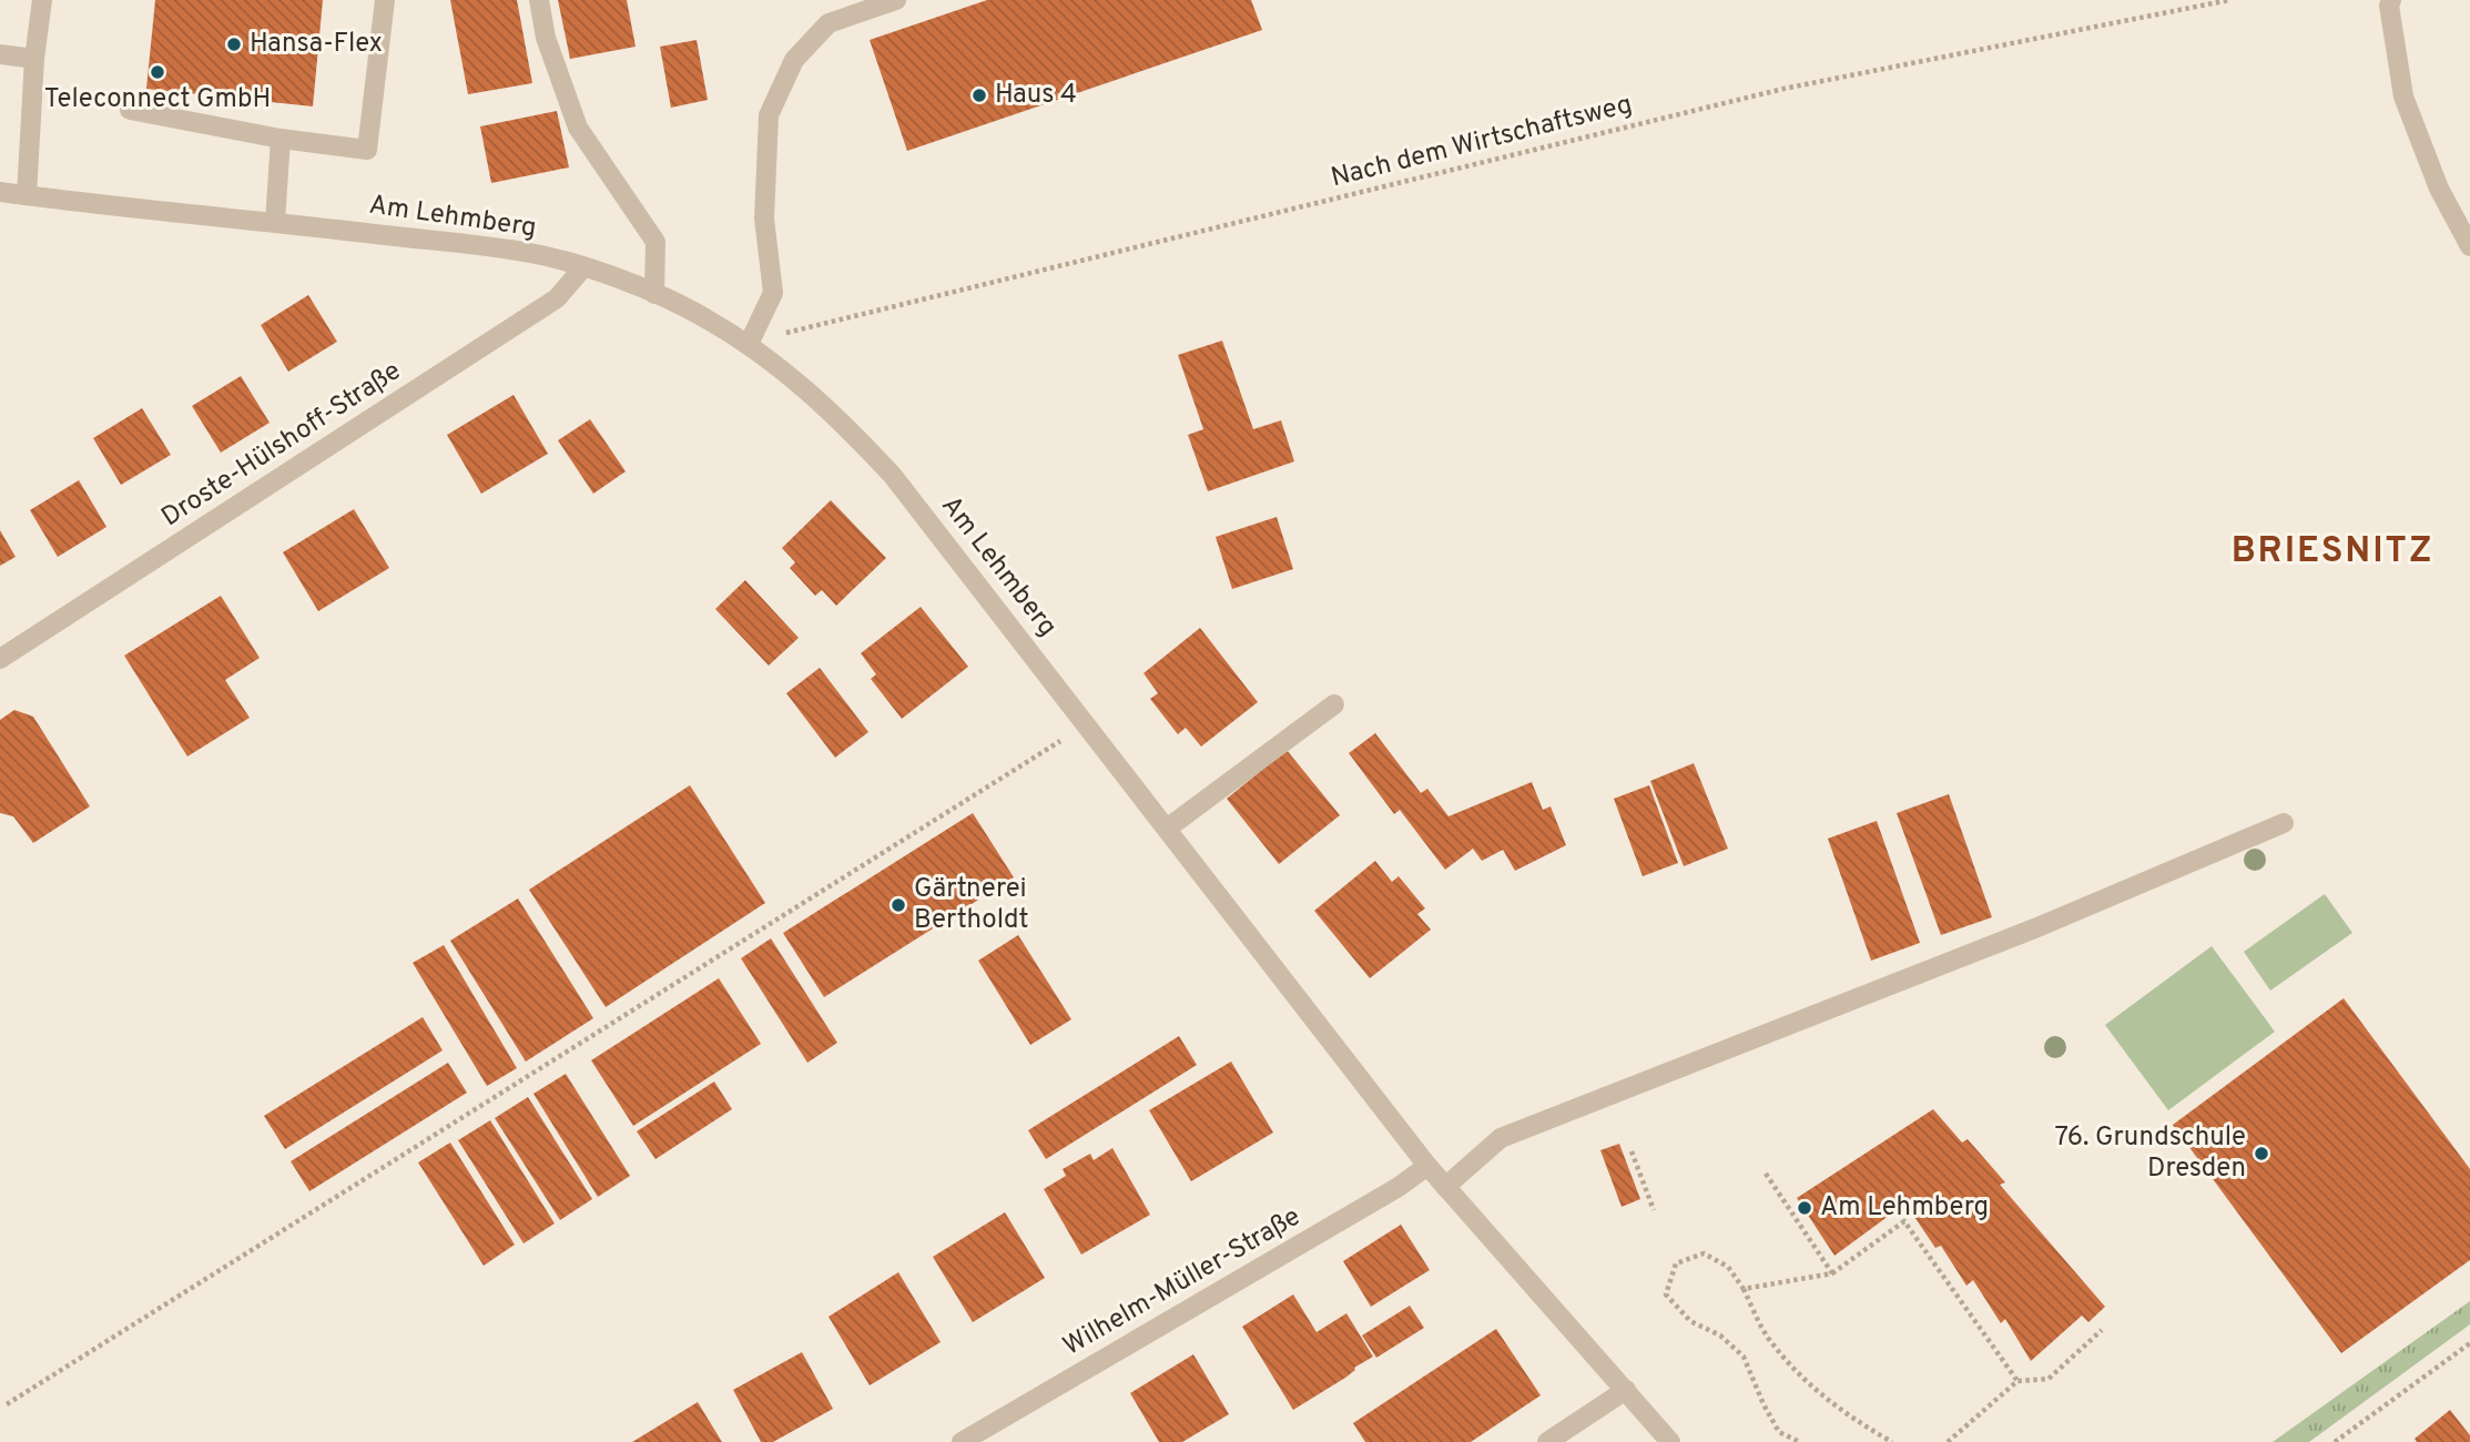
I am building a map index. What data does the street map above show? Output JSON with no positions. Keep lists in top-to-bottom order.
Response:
{
  "streets": {
    "street": ["Am Lehmberg", "Droste-Hülshoff-Straße", "Wilhelm-Müller-Straße"],
    "path": ["Nach dem Wirtschaftsweg"]
  },
  "crossings": [
    ["Nach dem Wirtschaftsweg", "Am Lehmberg"],
    ["Am Lehmberg", "Droste-Hülshoff-Straße"],
    ["Am Lehmberg", "Wilhelm-Müller-Straße"]
  ],
  "districts": ["BRIESNITZ"],
  "places": [
    "Hansa-Flex",
    "Teleconnect GmbH",
    "Haus 4",
    "Gärtnerei Bertholdt",
    "76. Grundschule Dresden",
    "Am Lehmberg"
  ]
}
